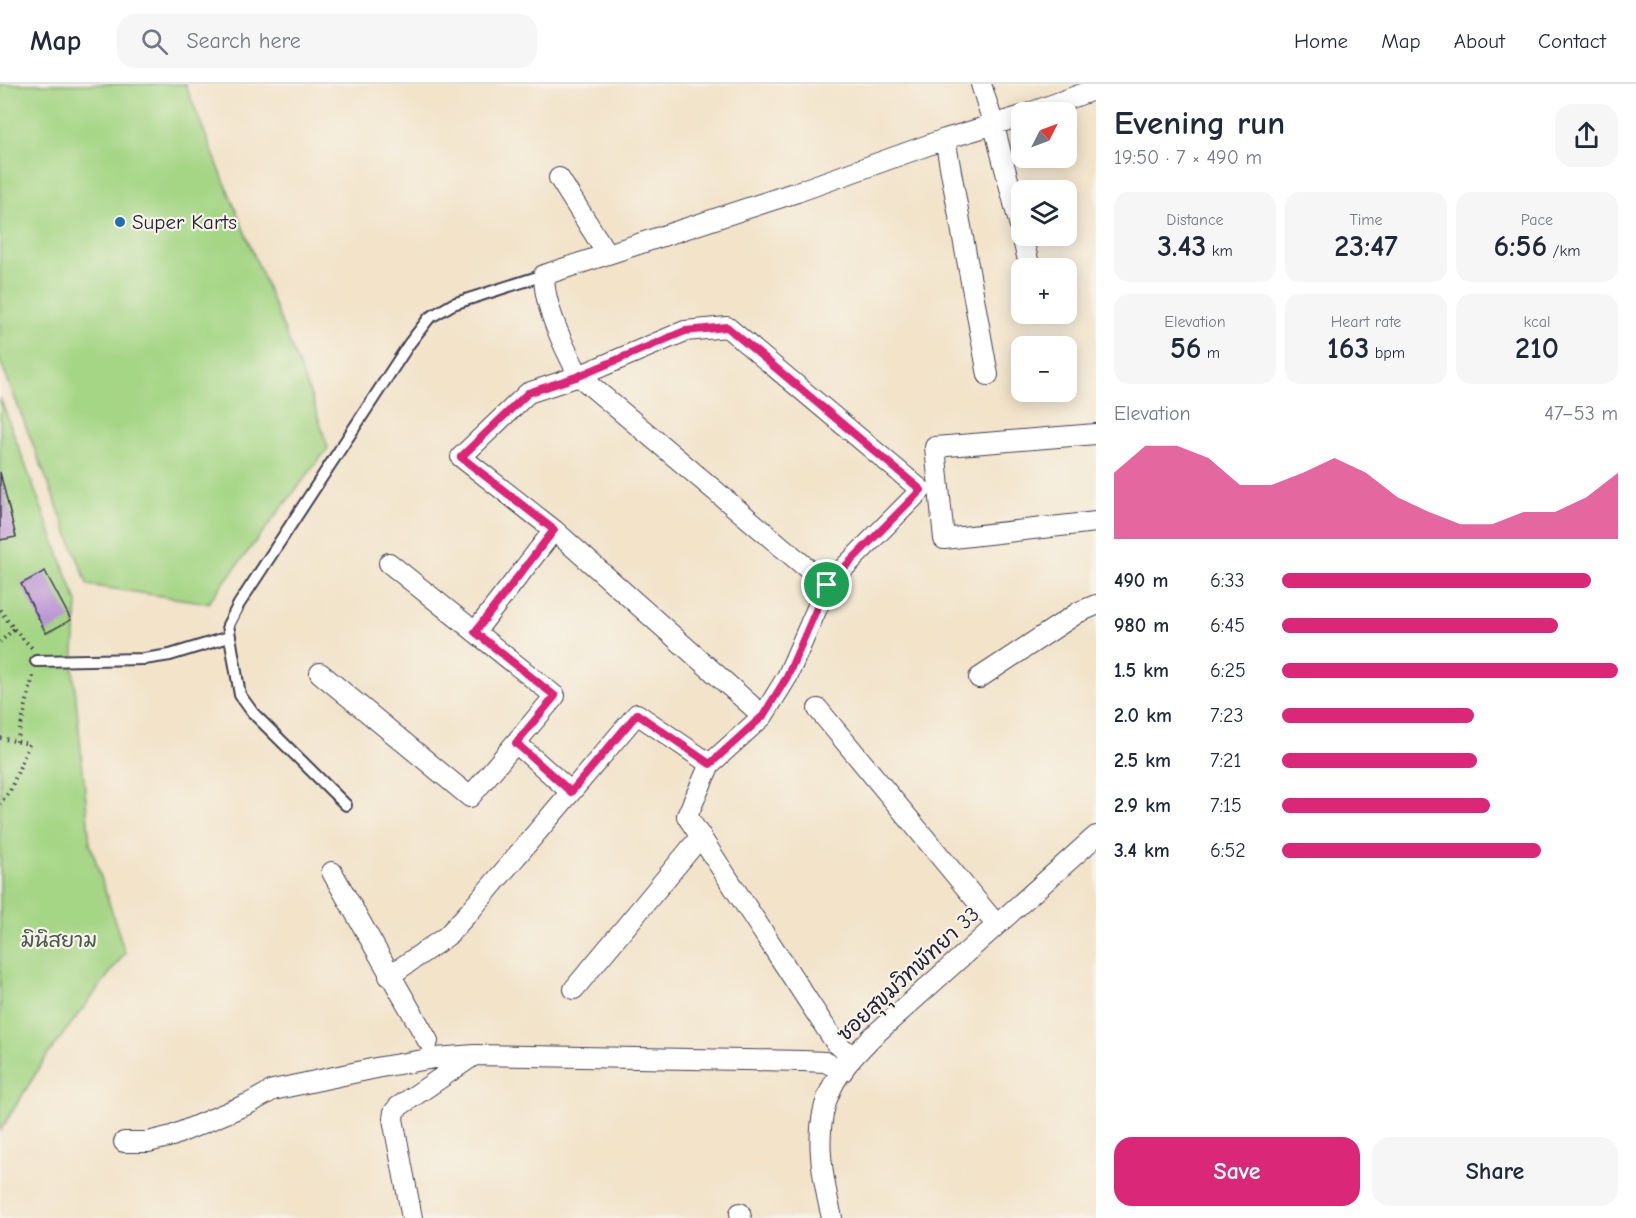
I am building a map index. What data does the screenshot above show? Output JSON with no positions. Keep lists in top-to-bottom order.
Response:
{
  "streets": {
    "street": ["ซอยสุขุมวิทพัทยา 33"]
  },
  "parks": ["มินิสยาม"],
  "places": ["Super Karts"],
  "north": "top right",
  "page": {
    "header": "Map",
    "search": "Search here",
    "nav": [
      "Home",
      "Map",
      "About",
      "Contact"
    ],
    "heading": ["Evening run", "19:50 · 7 × 490 m"],
    "map_buttons": ["+", "−"],
    "stats": [
      ["Distance", "3.43 km"],
      ["Time", "23:47"],
      ["Pace", "6:56 /km"],
      ["Elevation", "56 m"],
      ["Heart rate", "163 bpm"],
      ["kcal", "210"]
    ],
    "chart": ["Elevation", "47–53 m"],
    "list": [
      {
        "name": "490 m",
        "note": "6:33"
      },
      {
        "name": "980 m",
        "note": "6:45"
      },
      {
        "name": "1.5 km",
        "note": "6:25"
      },
      {
        "name": "2.0 km",
        "note": "7:23"
      },
      {
        "name": "2.5 km",
        "note": "7:21"
      },
      {
        "name": "2.9 km",
        "note": "7:15"
      },
      {
        "name": "3.4 km",
        "note": "6:52"
      }
    ],
    "buttons": ["Save", "Share"]
  }
}
